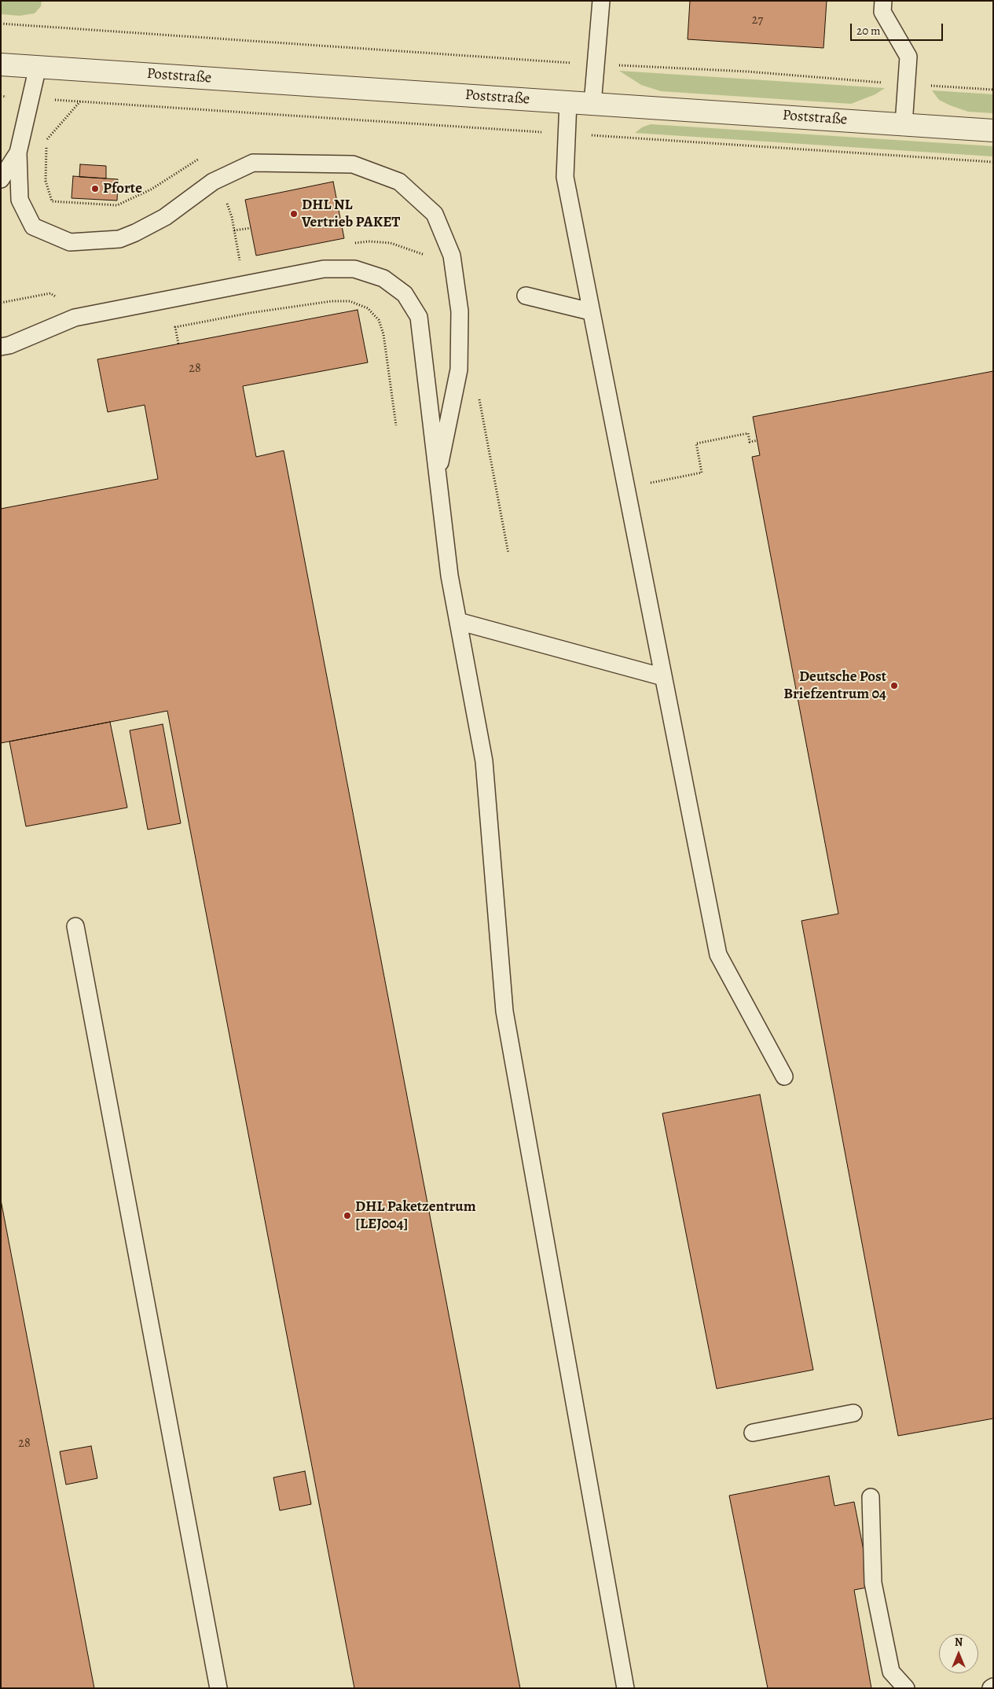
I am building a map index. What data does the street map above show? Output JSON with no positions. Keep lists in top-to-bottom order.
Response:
{
  "streets": {
    "street": ["Poststraße"]
  },
  "places": [
    "Pforte",
    "DHL NL Vertrieb PAKET",
    "Deutsche Post Briefzentrum 04",
    "DHL Paketzentrum [LEJ004]"
  ],
  "house_numbers": ["27", "28", "28"],
  "scale_bar": "20 m",
  "north": "top"
}
